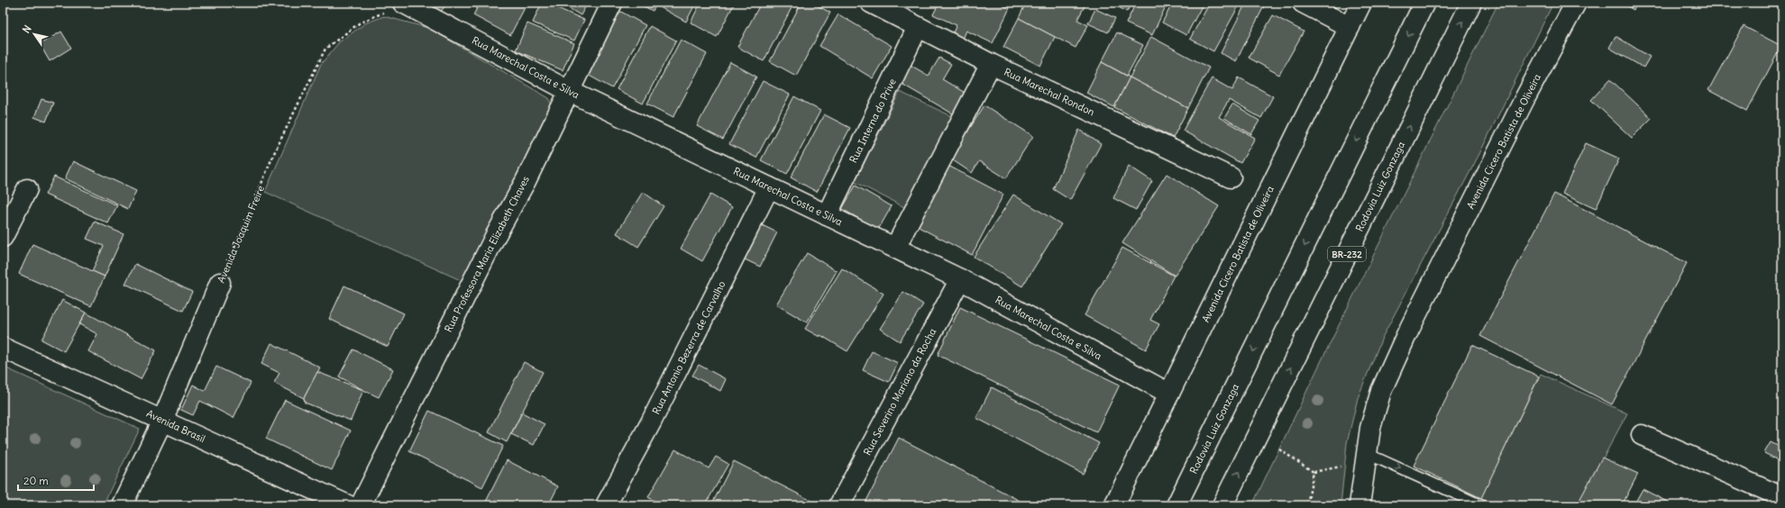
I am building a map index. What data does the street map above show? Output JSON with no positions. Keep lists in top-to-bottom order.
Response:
{
  "streets": {
    "main road": [
      "Rua Marechal Costa e Silva",
      "Rua Marechal Rondon",
      "Rua Interna do Prive",
      "Avenida Cicero Batista de Oliveira",
      "Rodovia Luiz Gonzaga",
      "Avenida Joaquim Freire",
      "Rua Professora Maria Elizabeth Chaves",
      "BR-232",
      "Rua Antonio Bezerra de Carvalho",
      "Rua Severino Mariano da Rocha",
      "Avenida Brasil"
    ]
  },
  "crossings": [
    ["Rua Marechal Costa e Silva", "Rua Interna do Prive"],
    ["Rua Marechal Costa e Silva", "Avenida Cicero Batista de Oliveira"],
    ["Rua Marechal Costa e Silva", "Avenida Joaquim Freire"],
    ["Rua Marechal Costa e Silva", "Rua Professora Maria Elizabeth Chaves"],
    ["Rua Marechal Costa e Silva", "Rua Antonio Bezerra de Carvalho"],
    ["Rua Marechal Costa e Silva", "Rua Severino Mariano da Rocha"],
    ["Rua Marechal Rondon", "Rua Interna do Prive"],
    ["Avenida Joaquim Freire", "Avenida Brasil"]
  ],
  "scale_bar": "20 m",
  "north": "top left"
}
